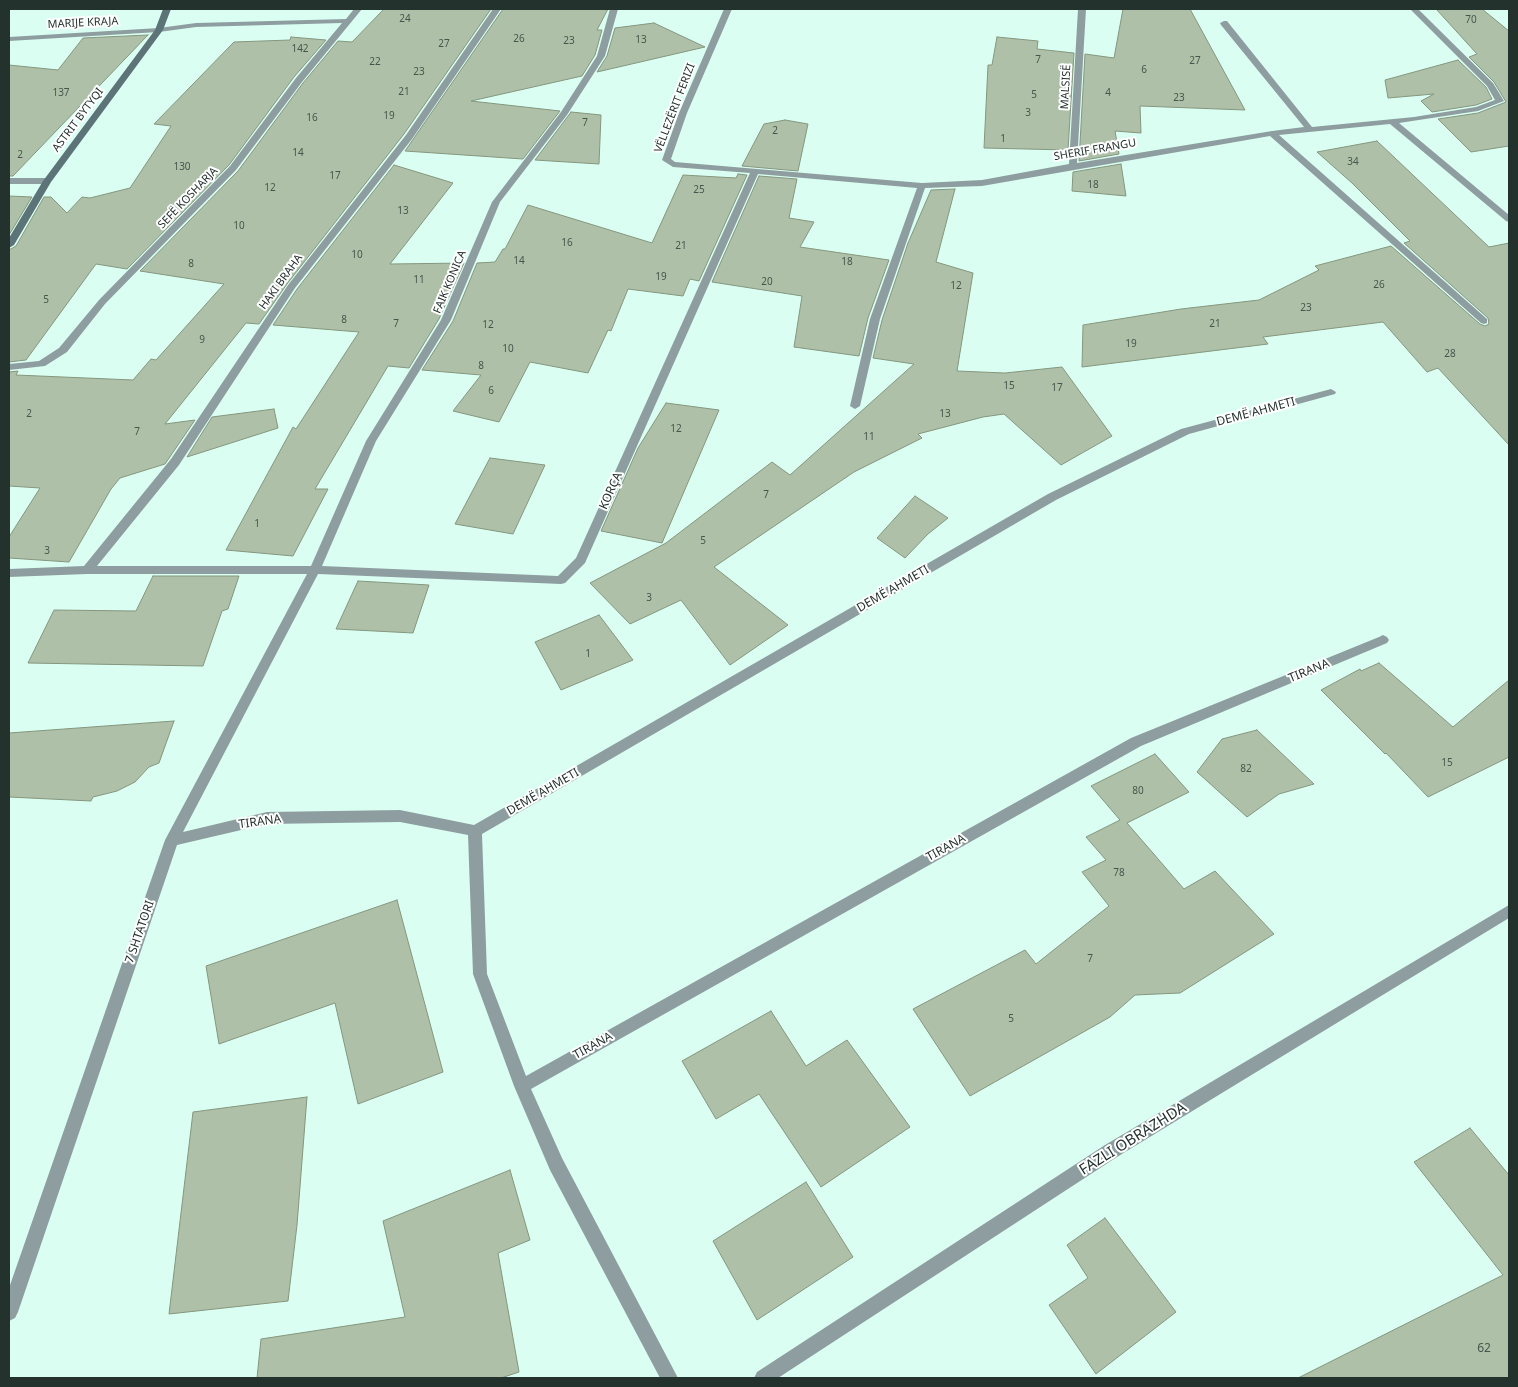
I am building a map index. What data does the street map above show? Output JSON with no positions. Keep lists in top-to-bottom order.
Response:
{
  "streets": {
    "street": [
      "MARIJE KRAJA",
      "MALSISË",
      "VËLLEZËRIT FERIZI",
      "ASTRIT BYTYQI",
      "SHERIF FRANGU",
      "SEFË KOSHARJA",
      "HAKI BRAHA",
      "FAIK KONICA",
      "DEMË AHMETI",
      "KORÇA",
      "TIRANA",
      "7 SHTATORI",
      "FAZLI OBRAZHDA"
    ]
  },
  "crossings": [
    ["MARIJE KRAJA", "ASTRIT BYTYQI"],
    ["MARIJE KRAJA", "SEFË KOSHARJA"],
    ["MALSISË", "SHERIF FRANGU"],
    ["VËLLEZËRIT FERIZI", "SHERIF FRANGU"],
    ["VËLLEZËRIT FERIZI", "KORÇA"],
    ["SHERIF FRANGU", "KORÇA"],
    ["HAKI BRAHA", "KORÇA"],
    ["FAIK KONICA", "KORÇA"],
    ["FAIK KONICA", "7 SHTATORI"],
    ["DEMË AHMETI", "TIRANA"],
    ["KORÇA", "7 SHTATORI"],
    ["TIRANA", "7 SHTATORI"]
  ],
  "house_numbers": [
    "24",
    "70",
    "26",
    "13",
    "23",
    "27",
    "142",
    "7",
    "27",
    "22",
    "6",
    "23",
    "21",
    "137",
    "4",
    "5",
    "23",
    "3",
    "19",
    "16",
    "7",
    "2",
    "1",
    "14",
    "2",
    "34",
    "130",
    "17",
    "18",
    "12",
    "25",
    "13",
    "10",
    "16",
    "21",
    "10",
    "14",
    "18",
    "8",
    "19",
    "11",
    "20",
    "26",
    "12",
    "5",
    "23",
    "8",
    "7",
    "21",
    "12",
    "9",
    "19",
    "10",
    "28",
    "8",
    "15",
    "17",
    "6",
    "2",
    "13",
    "12",
    "7",
    "11",
    "7",
    "1",
    "5",
    "3",
    "3",
    "1",
    "15",
    "82",
    "80",
    "78",
    "7",
    "5",
    "62"
  ]
}
